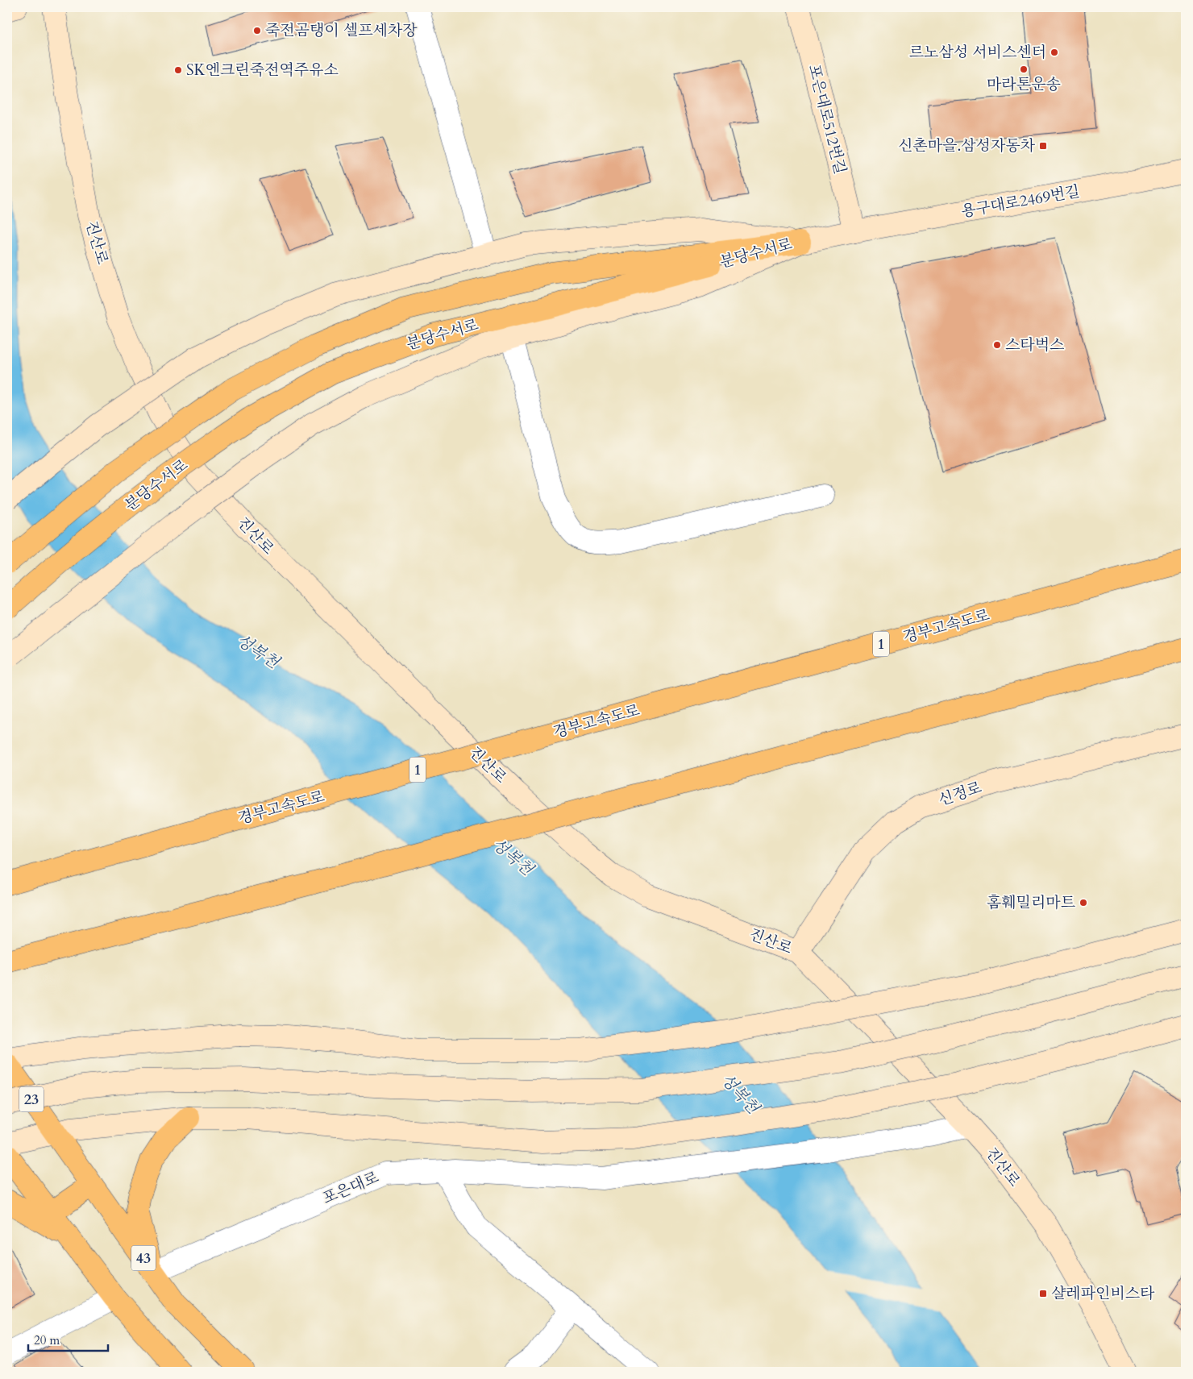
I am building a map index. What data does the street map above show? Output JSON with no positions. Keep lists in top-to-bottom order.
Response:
{
  "streets": {
    "main road": [
      "분당수서로",
      "경부고속도로",
      "1",
      "23",
      "43"
    ],
    "street": [
      "포은대로512번길",
      "용구대로2469번길",
      "진산로",
      "신정로",
      "포은대로"
    ]
  },
  "crossings": [
    ["포은대로512번길", "용구대로2469번길"],
    ["용구대로2469번길", "분당수서로"],
    ["진산로", "신정로"],
    ["진산로", "포은대로"],
    ["23", "43"],
    ["포은대로", "43"]
  ],
  "water": ["성복천"],
  "places": {
    "other": [
      "죽전곰탱이 셀프세차장",
      "르노삼성 서비스센터",
      "마라톤운송",
      "SK엔크린죽전역주유소",
      "스타벅스",
      "홈훼밀리마트"
    ],
    "transit": ["신촌마을.삼성자동차", "샬레파인비스타"]
  },
  "scale_bar": "20 m"
}
